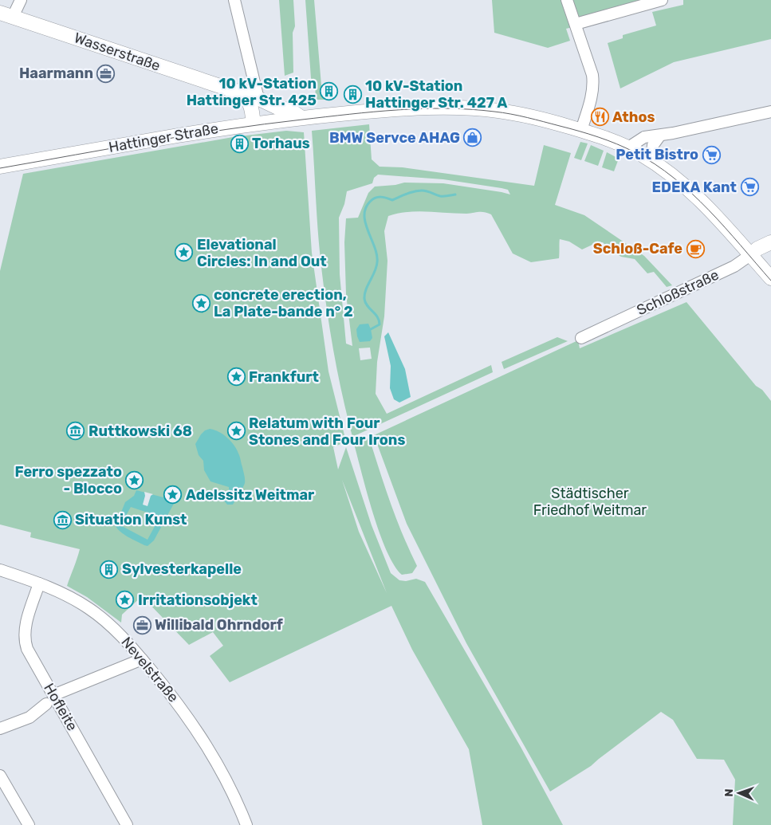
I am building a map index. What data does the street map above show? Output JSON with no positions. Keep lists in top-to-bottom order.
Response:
{
  "streets": {
    "main road": ["Wasserstraße", "Hattinger Straße", "Schloßstraße"],
    "street": ["Nevelstraße", "Hofleite"]
  },
  "crossings": [
    ["Wasserstraße", "Hattinger Straße"],
    ["Hattinger Straße", "Schloßstraße"],
    ["Nevelstraße", "Hofleite"]
  ],
  "parks": ["Städtischer Friedhof Weitmar"],
  "places": {
    "office": ["Haarmann", "Willibald Ohrndorf"],
    "building": [
      "10 kV-Station Hattinger Str. 425",
      "10 kV-Station Hattinger Str. 427 A",
      "Torhaus",
      "Sylvesterkapelle"
    ],
    "restaurant": ["Athos"],
    "shop": ["BMW Servce AHAG"],
    "supermarket": ["Petit Bistro", "EDEKA Kant"],
    "cafe": ["Schloß-Cafe"],
    "place": [
      "Elevational Circles: In and Out",
      "concrete erection, La Plate-bande n° 2",
      "Frankfurt",
      "Relatum with Four Stones and Four Irons",
      "Ferro spezzato - Blocco",
      "Adelssitz Weitmar",
      "Irritationsobjekt"
    ],
    "museum": ["Ruttkowski 68", "Situation Kunst"]
  },
  "north": "left"
}
